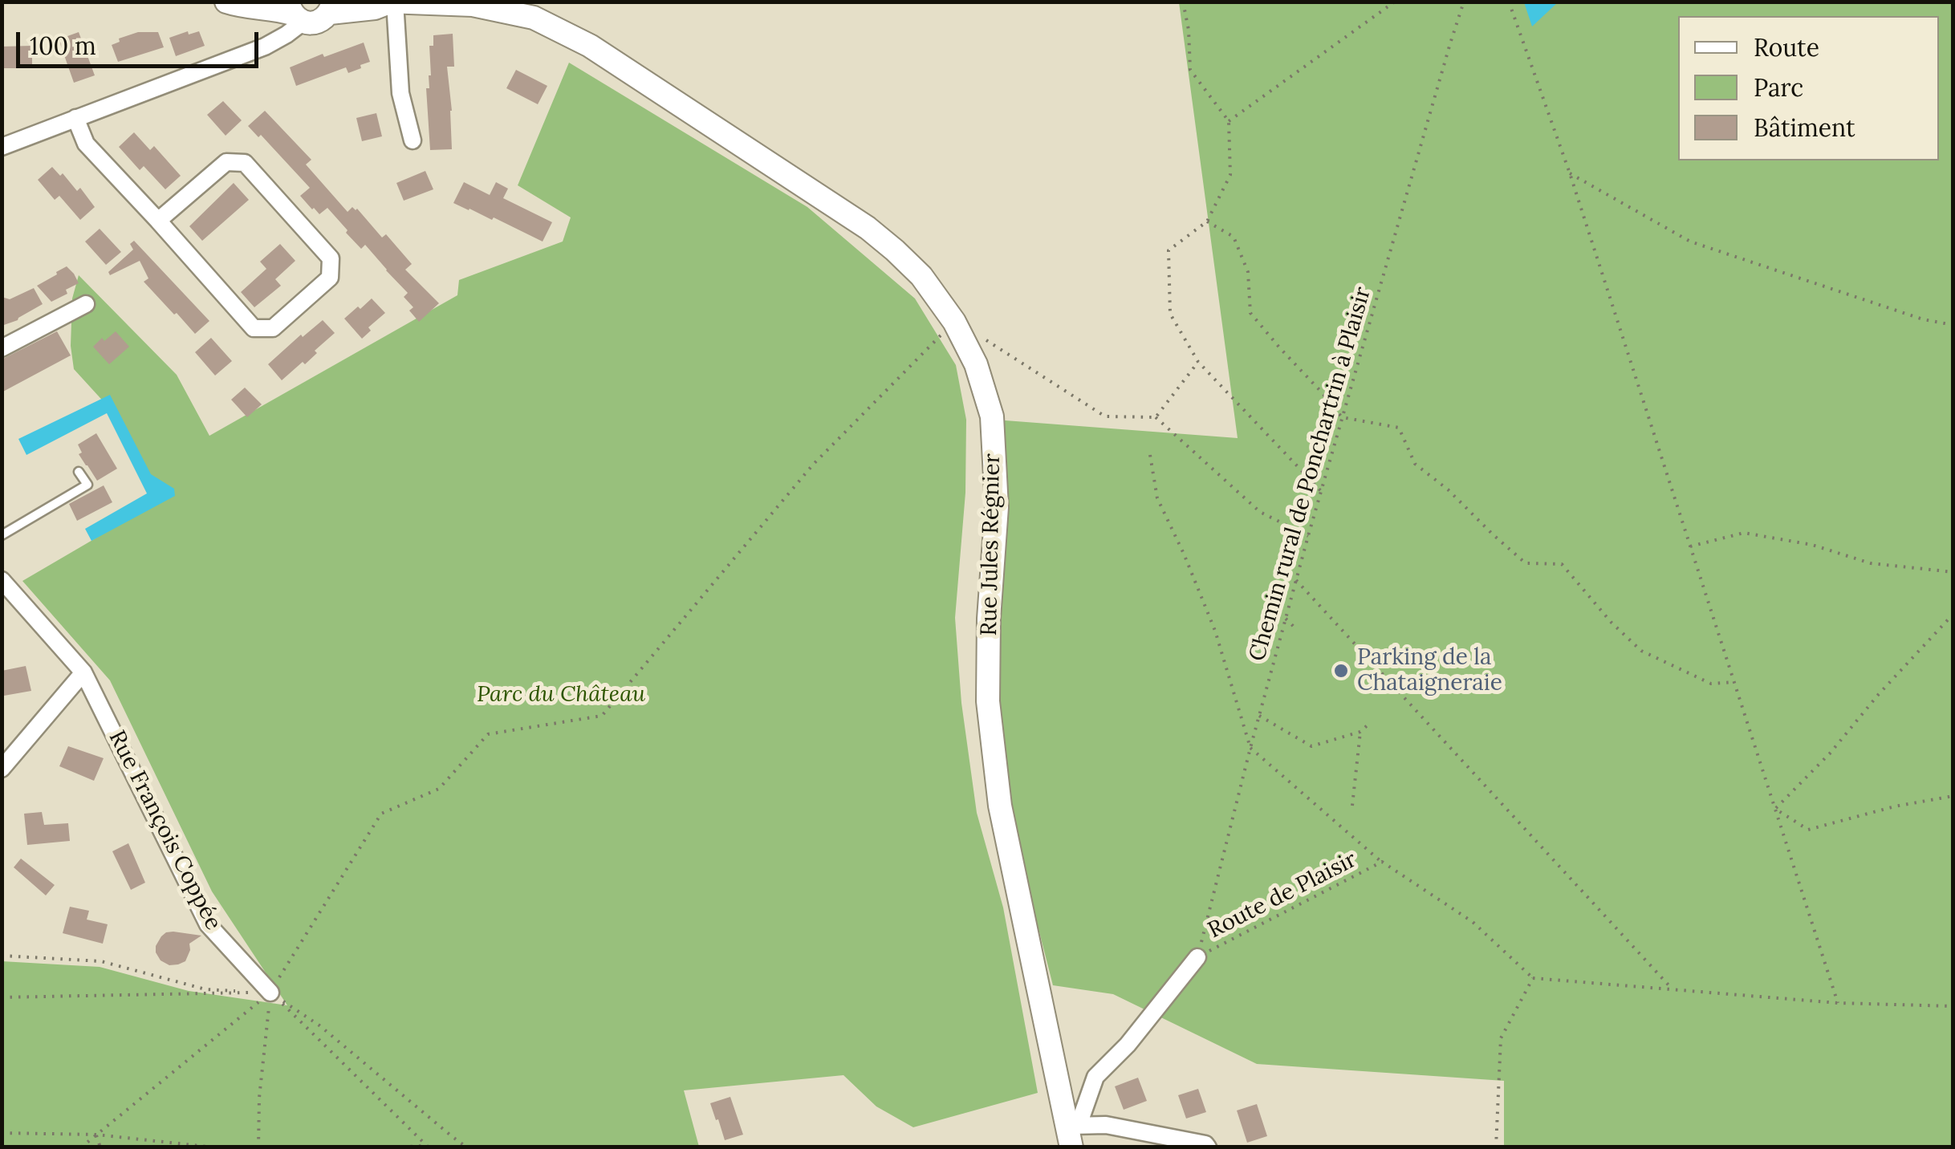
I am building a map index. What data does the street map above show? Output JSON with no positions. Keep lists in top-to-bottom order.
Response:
{
  "streets": {
    "street": ["Rue Jules Régnier", "Rue François Coppée"],
    "path": ["Chemin rural de Ponchartrin à Plaisir", "Route de Plaisir"]
  },
  "crossings": [
    ["Chemin rural de Ponchartrin à Plaisir", "Route de Plaisir"]
  ],
  "parks": ["Parc du Château"],
  "places": ["Parking de la Chataigneraie"],
  "legend": ["Route", "Parc", "Bâtiment"],
  "scale_bar": "100 m"
}
